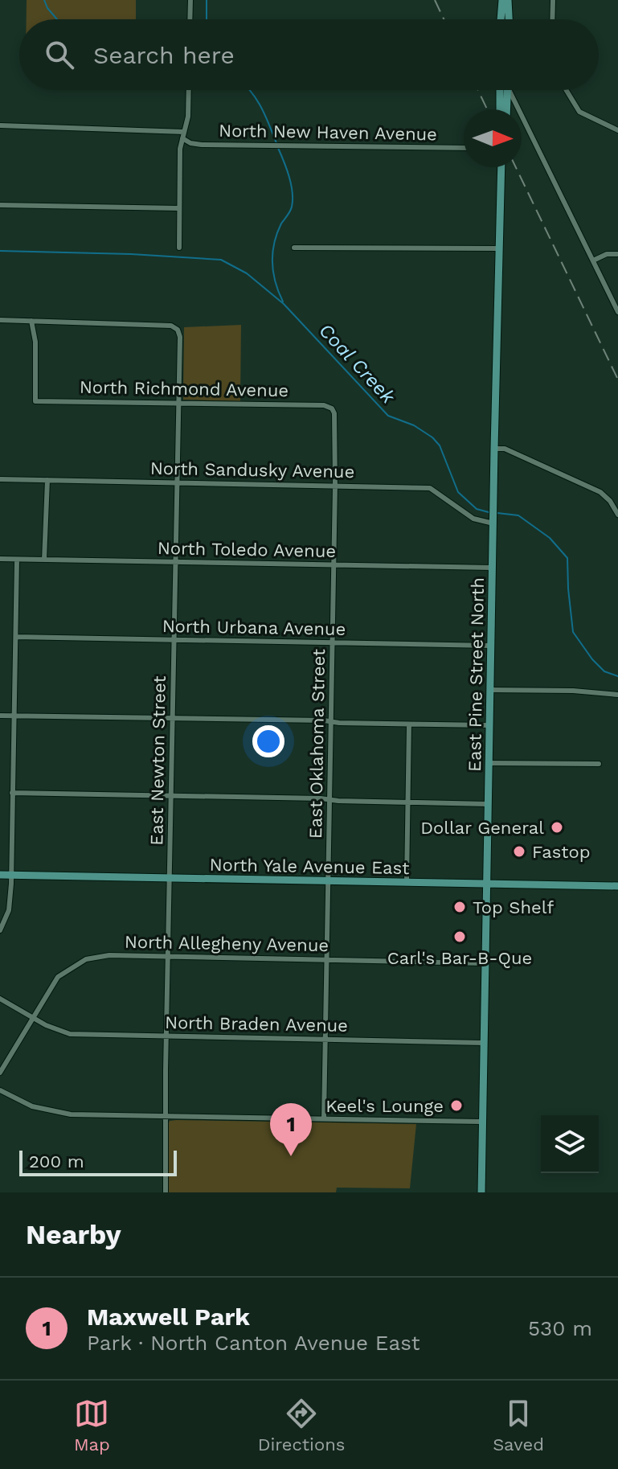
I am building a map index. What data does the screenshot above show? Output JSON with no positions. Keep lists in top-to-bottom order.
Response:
{
  "streets": {
    "main road": ["East Pine Street North", "North Yale Avenue East"],
    "street": [
      "North New Haven Avenue",
      "North Richmond Avenue",
      "North Sandusky Avenue",
      "North Toledo Avenue",
      "North Urbana Avenue",
      "East Oklahoma Street",
      "East Newton Street",
      "North Allegheny Avenue",
      "North Braden Avenue"
    ]
  },
  "crossings": [
    ["North Richmond Avenue", "East Oklahoma Street"],
    ["North Richmond Avenue", "East Newton Street"],
    ["North Sandusky Avenue", "East Pine Street North"],
    ["North Sandusky Avenue", "East Oklahoma Street"],
    ["North Sandusky Avenue", "East Newton Street"],
    ["North Toledo Avenue", "East Pine Street North"],
    ["North Toledo Avenue", "East Oklahoma Street"],
    ["North Toledo Avenue", "East Newton Street"],
    ["North Urbana Avenue", "East Pine Street North"],
    ["North Urbana Avenue", "East Oklahoma Street"],
    ["North Urbana Avenue", "East Newton Street"],
    ["East Pine Street North", "North Yale Avenue East"],
    ["East Pine Street North", "North Allegheny Avenue"],
    ["East Pine Street North", "North Braden Avenue"],
    ["East Oklahoma Street", "North Yale Avenue East"],
    ["East Oklahoma Street", "North Allegheny Avenue"],
    ["East Oklahoma Street", "North Braden Avenue"],
    ["East Newton Street", "North Yale Avenue East"],
    ["East Newton Street", "North Allegheny Avenue"],
    ["East Newton Street", "North Braden Avenue"],
    ["North Allegheny Avenue", "North Braden Avenue"]
  ],
  "water": ["Coal Creek"],
  "places": [
    "Dollar General",
    "Fastop",
    "Top Shelf",
    "Carl's Bar-B-Que",
    "Keel's Lounge"
  ],
  "scale_bar": "200 m",
  "north": "right",
  "page": {
    "search": "Search here",
    "pins": "1",
    "scale": "200 m",
    "heading": "Nearby",
    "list": [
      {
        "mark": "1",
        "name": "Maxwell Park",
        "note": "Park · North Canton Avenue East",
        "value": "530 m"
      }
    ],
    "nav": ["Map", "Directions", "Saved"]
  }
}
